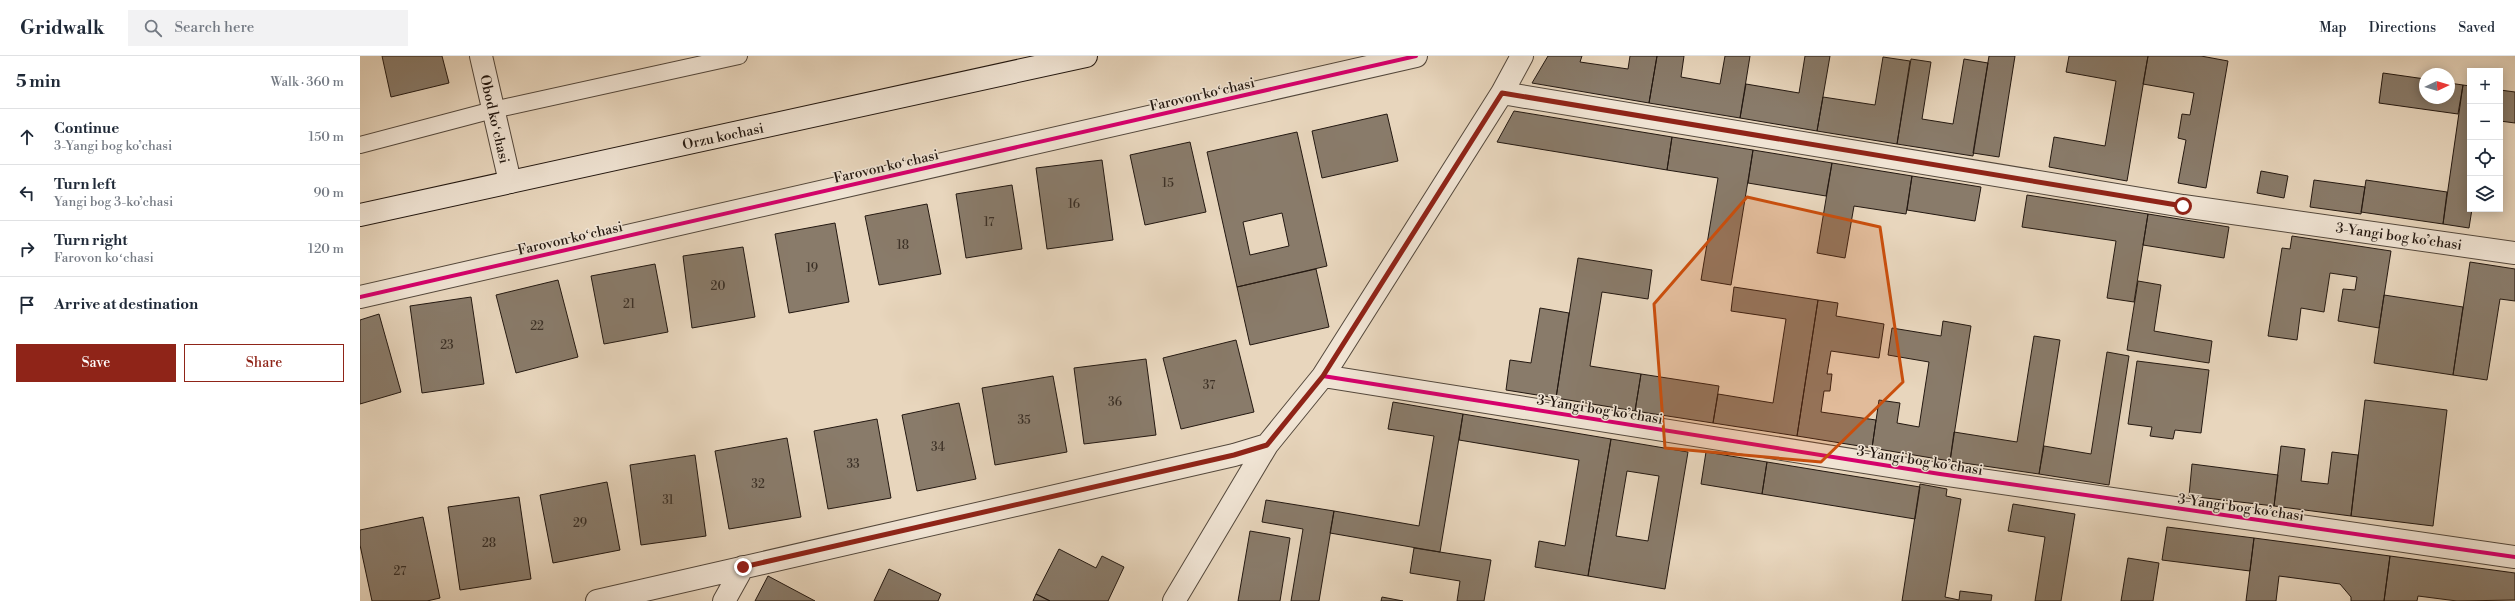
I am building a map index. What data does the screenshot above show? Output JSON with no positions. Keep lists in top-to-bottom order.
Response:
{
  "streets": {
    "street": [
      "Farovon koʻchasi",
      "Obod koʻchasi",
      "Orzu kochasi",
      "3-Yangi bog koʼchasi"
    ]
  },
  "crossings": [
    ["Obod koʻchasi", "Orzu kochasi"]
  ],
  "house_numbers": [
    "15",
    "16",
    "17",
    "18",
    "19",
    "20",
    "21",
    "22",
    "23",
    "37",
    "36",
    "35",
    "34",
    "33",
    "32",
    "31",
    "29",
    "28",
    "27"
  ],
  "north": "right",
  "page": {
    "header": "Gridwalk",
    "search": "Search here",
    "nav": ["Map", "Directions", "Saved"],
    "heading": ["5 min", "Walk · 360 m"],
    "map_buttons": ["+", "−"],
    "list": [
      ["Continue", "3-Yangi bog koʼchasi", "150 m"],
      ["Turn left", "Yangi bog 3-koʼchasi", "90 m"],
      ["Turn right", "Farovon koʻchasi", "120 m"],
      "Arrive at destination"
    ],
    "buttons": ["Save", "Share"]
  }
}
